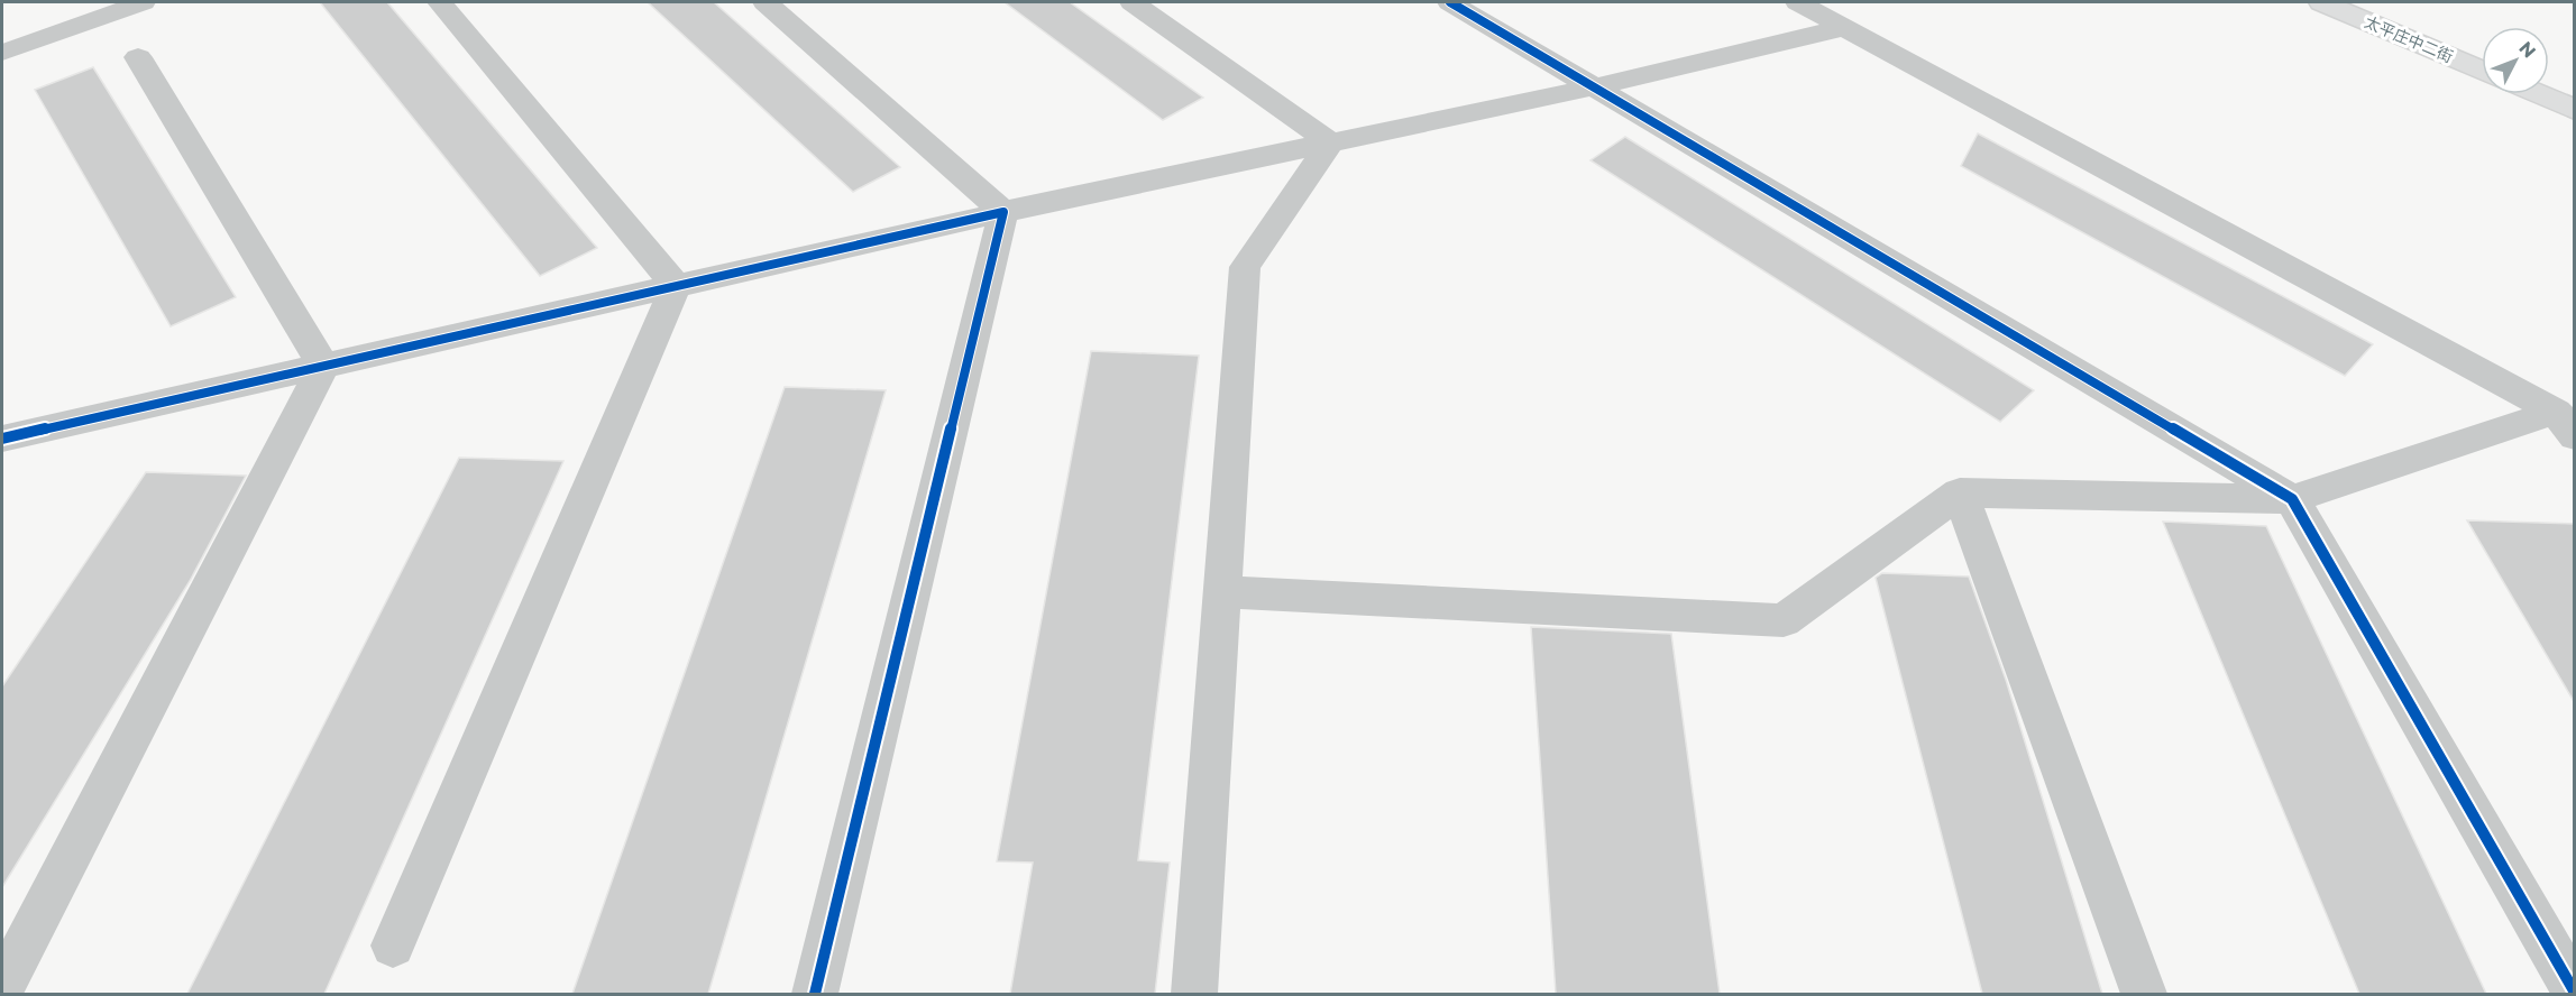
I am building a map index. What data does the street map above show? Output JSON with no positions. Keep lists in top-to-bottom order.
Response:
{
  "streets": {
    "main road": ["太平庄中二街"]
  },
  "north": "top right"
}
